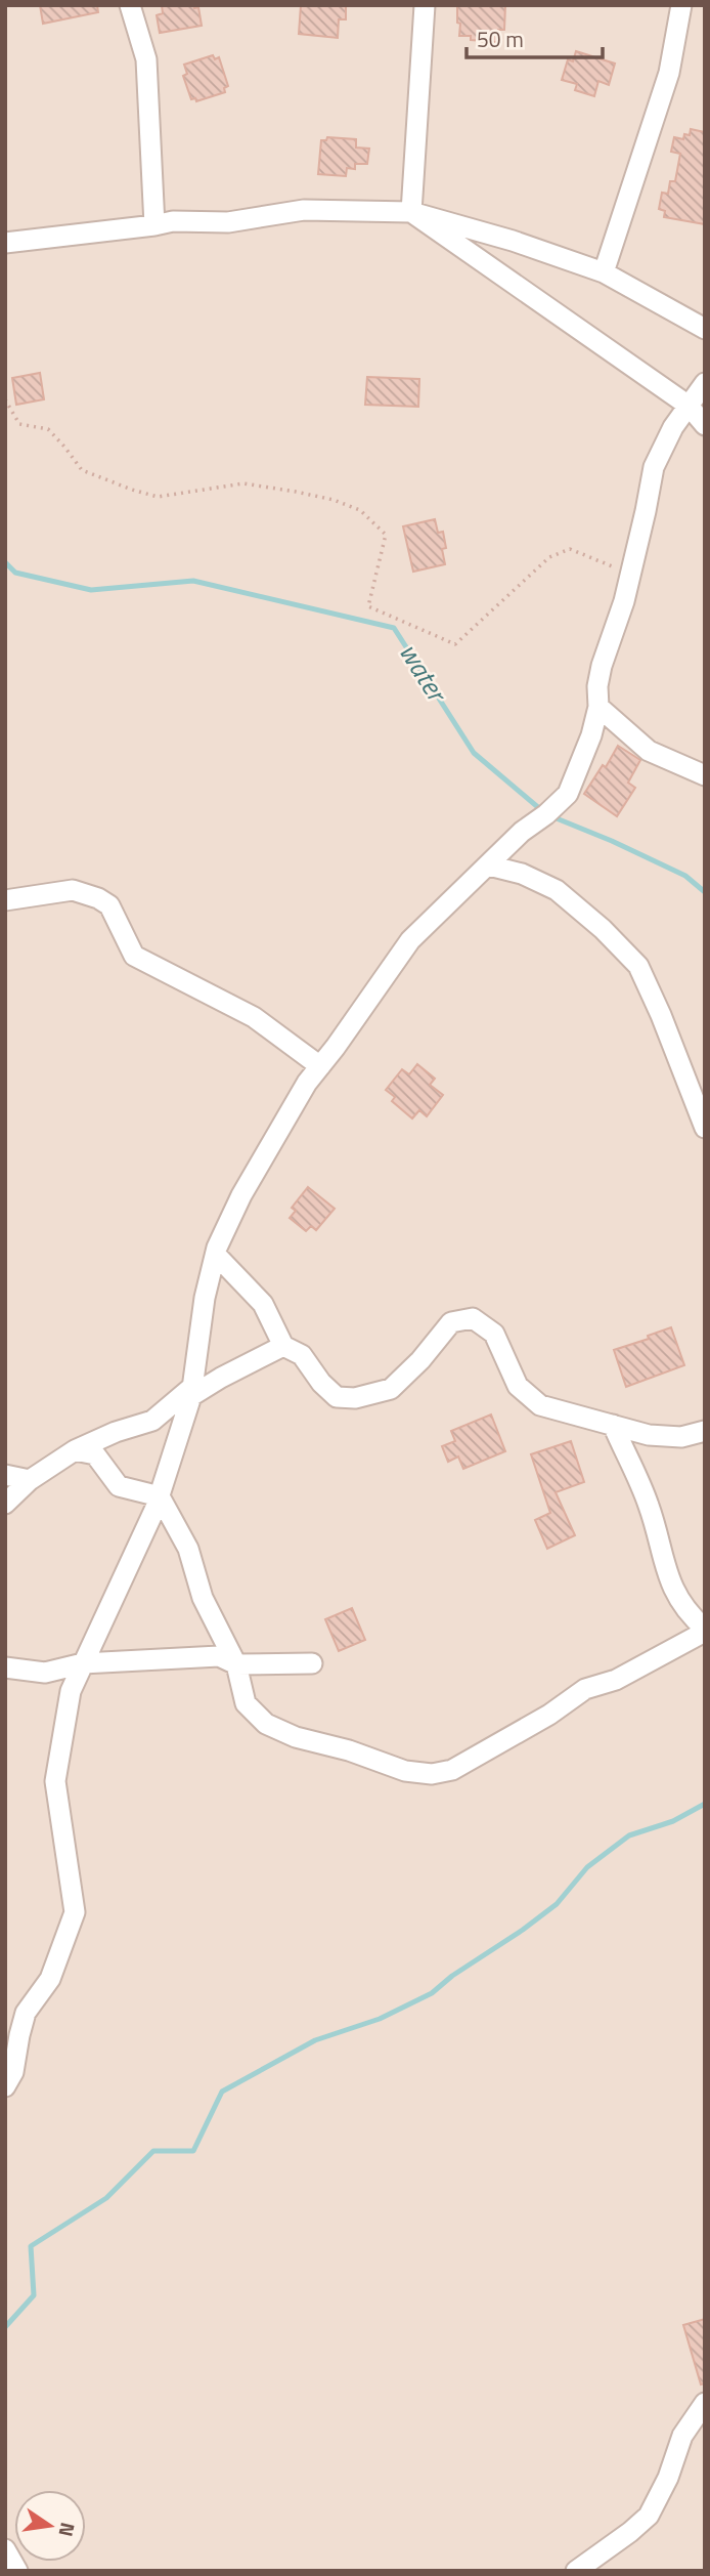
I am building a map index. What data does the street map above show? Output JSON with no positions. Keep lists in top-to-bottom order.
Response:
{
  "water": ["water"],
  "scale_bar": "50 m",
  "north": "right"
}
